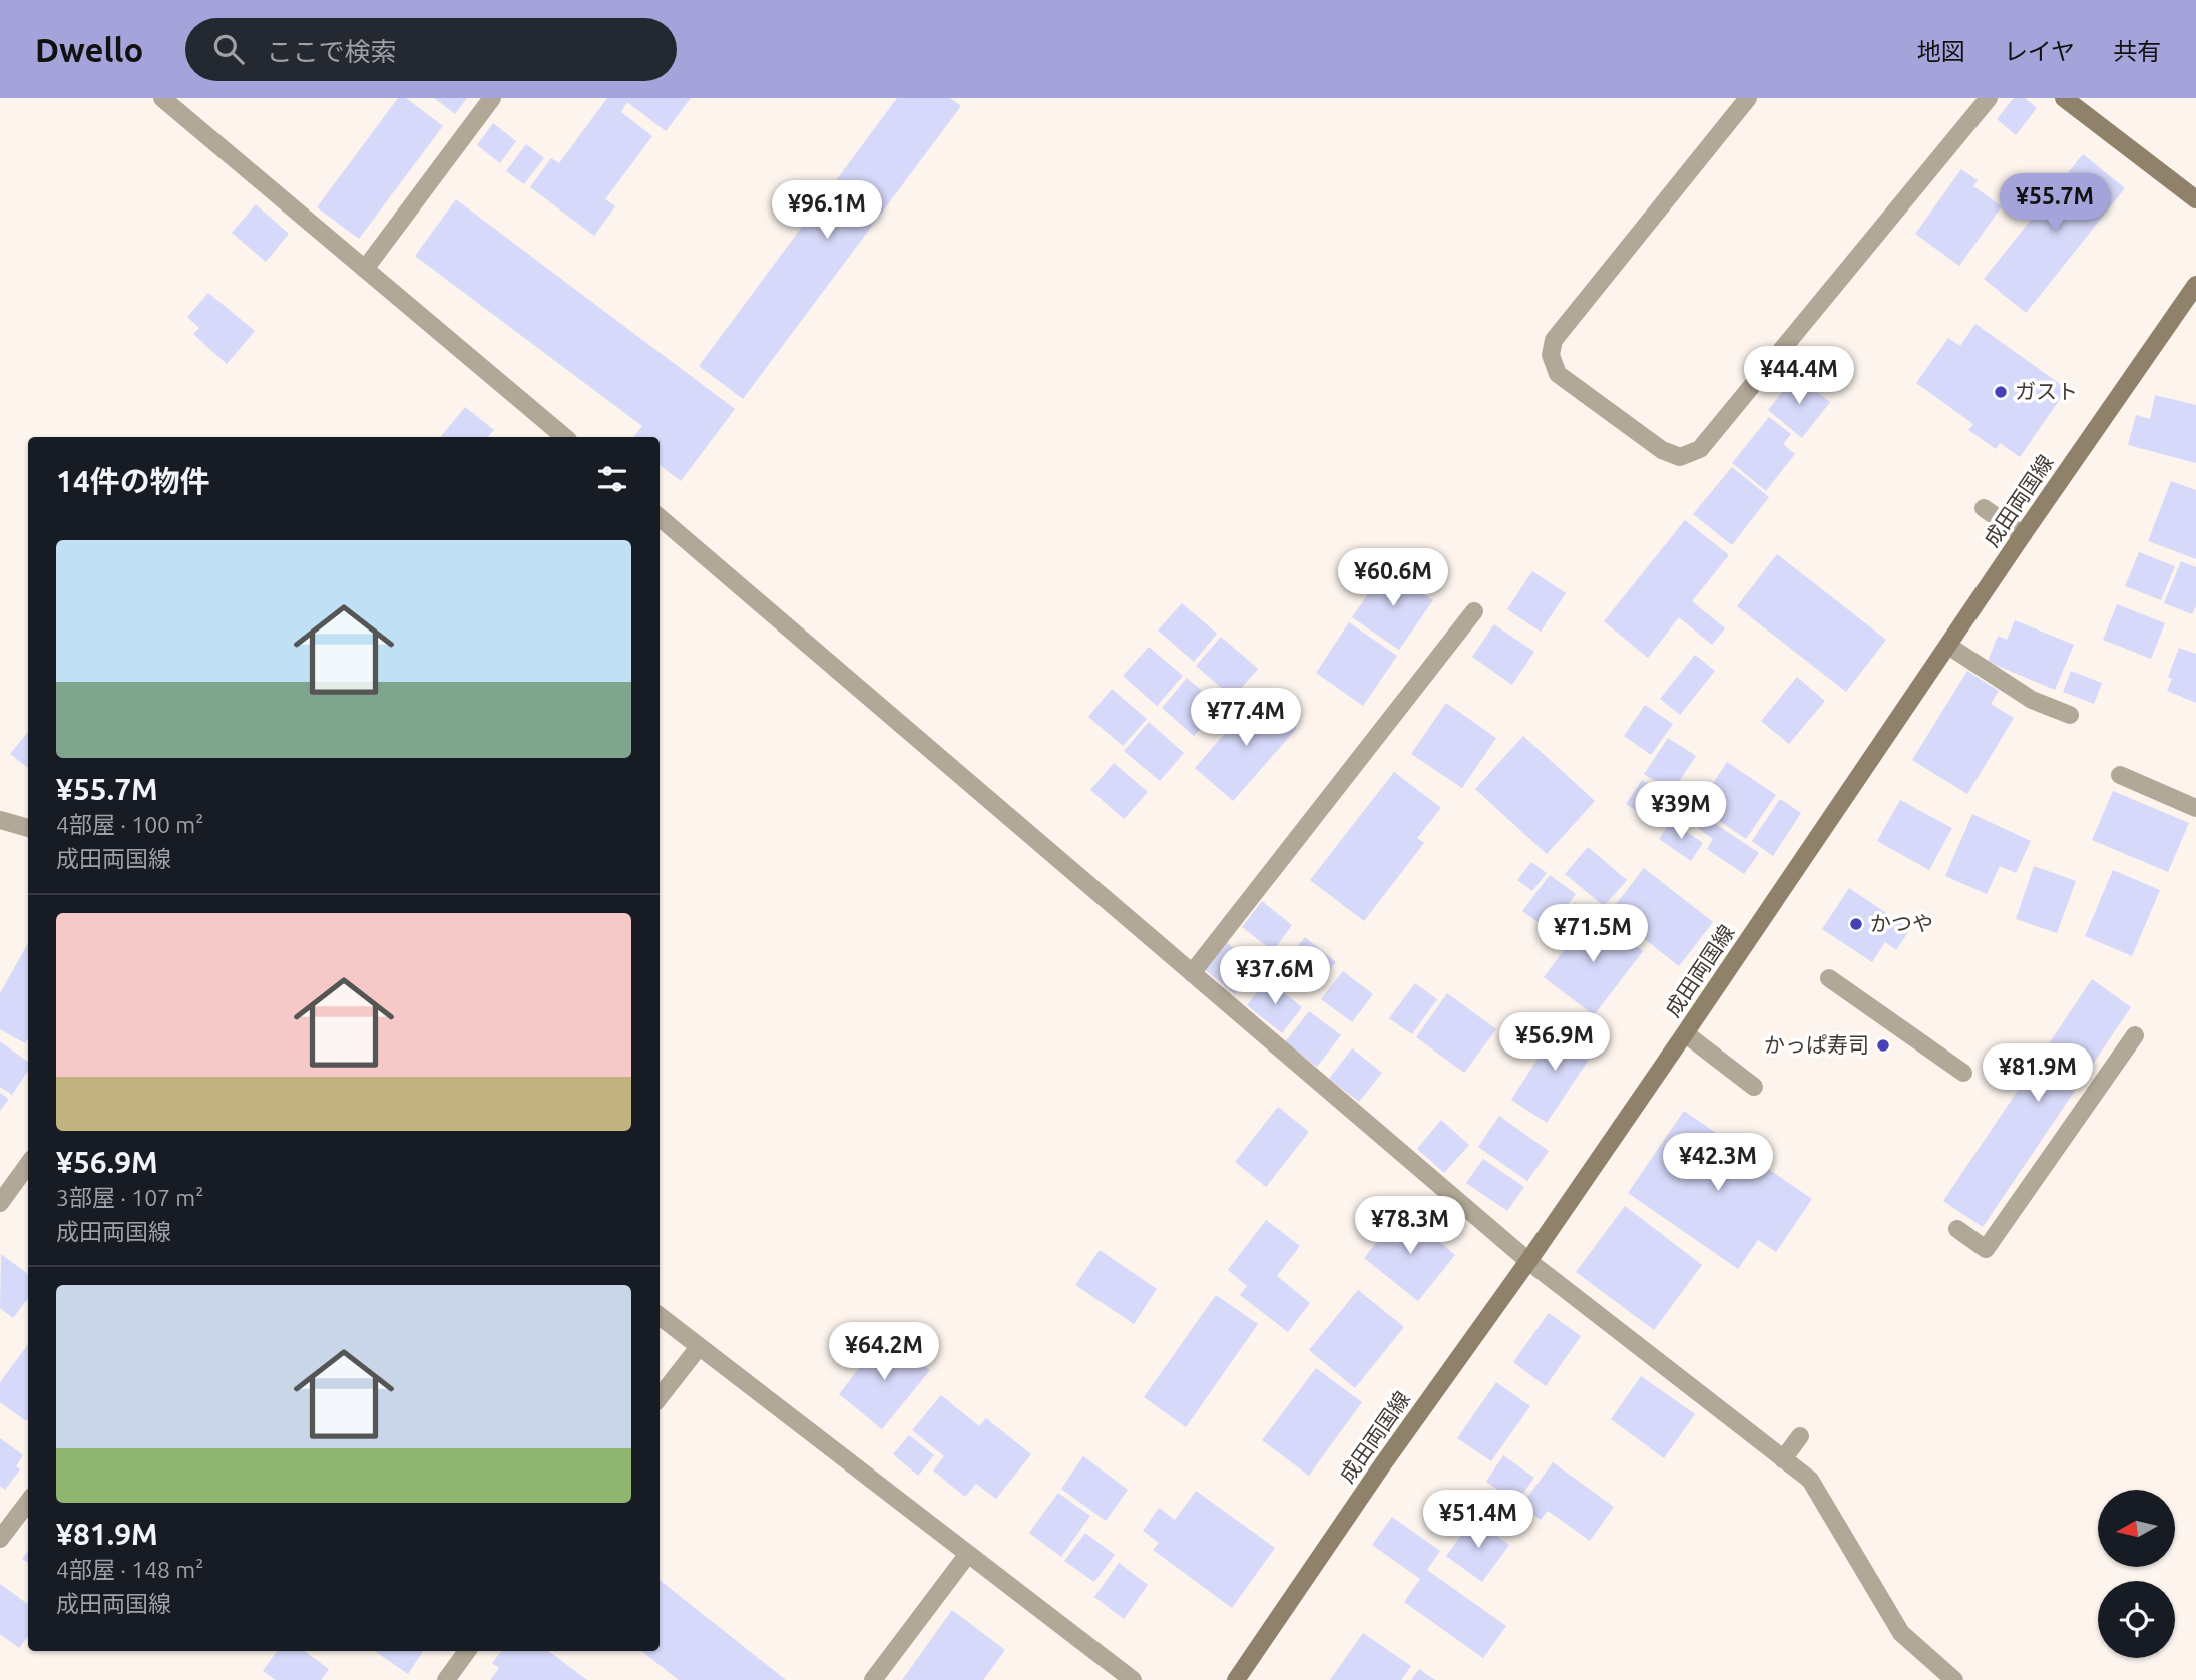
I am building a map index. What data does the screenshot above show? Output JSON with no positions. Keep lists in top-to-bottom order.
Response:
{
  "streets": {
    "main road": ["成田両国線"]
  },
  "places": ["ガスト", "かつや", "かっぱ寿司"],
  "north": "left",
  "page": {
    "header": "Dwello",
    "search": "ここで検索",
    "nav": ["地図", "レイヤ", "共有"],
    "price": [
      "¥55.7M",
      "¥96.1M",
      "¥44.4M",
      "¥60.6M",
      "¥77.4M",
      "¥39M",
      "¥71.5M",
      "¥37.6M",
      "¥56.9M",
      "¥81.9M",
      "¥42.3M",
      "¥78.3M",
      "¥64.2M",
      "¥51.4M"
    ],
    "heading": "14件の物件",
    "list": [
      {
        "name": "¥55.7M",
        "note": "4部屋 · 100 m² · 成田両国線"
      },
      {
        "name": "¥56.9M",
        "note": "3部屋 · 107 m² · 成田両国線"
      },
      {
        "name": "¥81.9M",
        "note": "4部屋 · 148 m² · 成田両国線"
      }
    ]
  }
}
